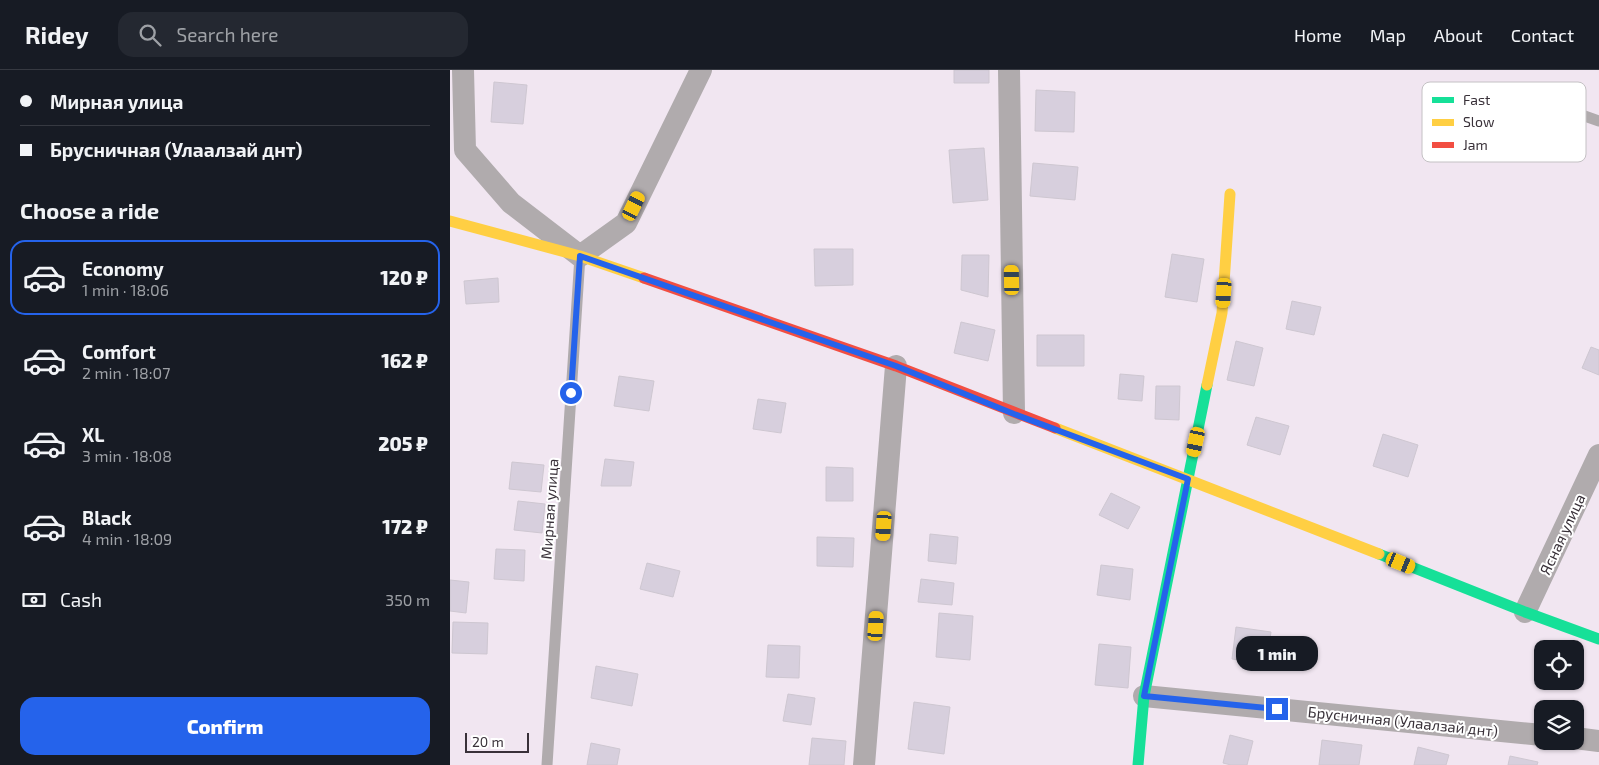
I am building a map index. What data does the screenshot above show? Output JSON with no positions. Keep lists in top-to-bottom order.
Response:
{
  "streets": {
    "street": ["Ясная улица", "Брусничная (Улаалзай днт)"],
    "lane": ["Мирная улица"]
  },
  "legend": ["Fast", "Slow", "Jam"],
  "scale_bar": "20 m",
  "page": {
    "header": "Ridey",
    "search": "Search here",
    "nav": [
      "Home",
      "Map",
      "About",
      "Contact"
    ],
    "banner": ["Мирная улица", "Брусничная (Улаалзай днт)"],
    "heading": "Choose a ride",
    "list": [
      {
        "name": "Economy",
        "note": "1 min · 18:06",
        "value": "120 ₽"
      },
      {
        "name": "Comfort",
        "note": "2 min · 18:07",
        "value": "162 ₽"
      },
      {
        "name": "XL",
        "note": "3 min · 18:08",
        "value": "205 ₽"
      },
      {
        "name": "Black",
        "note": "4 min · 18:09",
        "value": "172 ₽"
      }
    ],
    "pay": ["Cash", "350 m"],
    "bubble": "1 min",
    "buttons": "Confirm",
    "scale": "20 m"
  }
}
